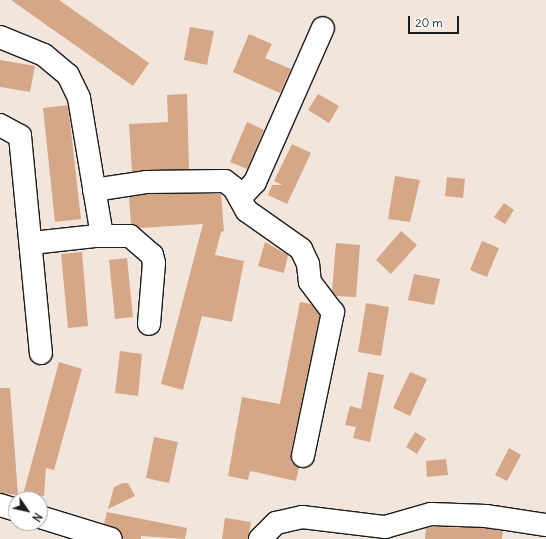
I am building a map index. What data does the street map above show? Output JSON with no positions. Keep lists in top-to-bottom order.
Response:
{
  "scale_bar": "20 m",
  "north": "bottom right"
}
